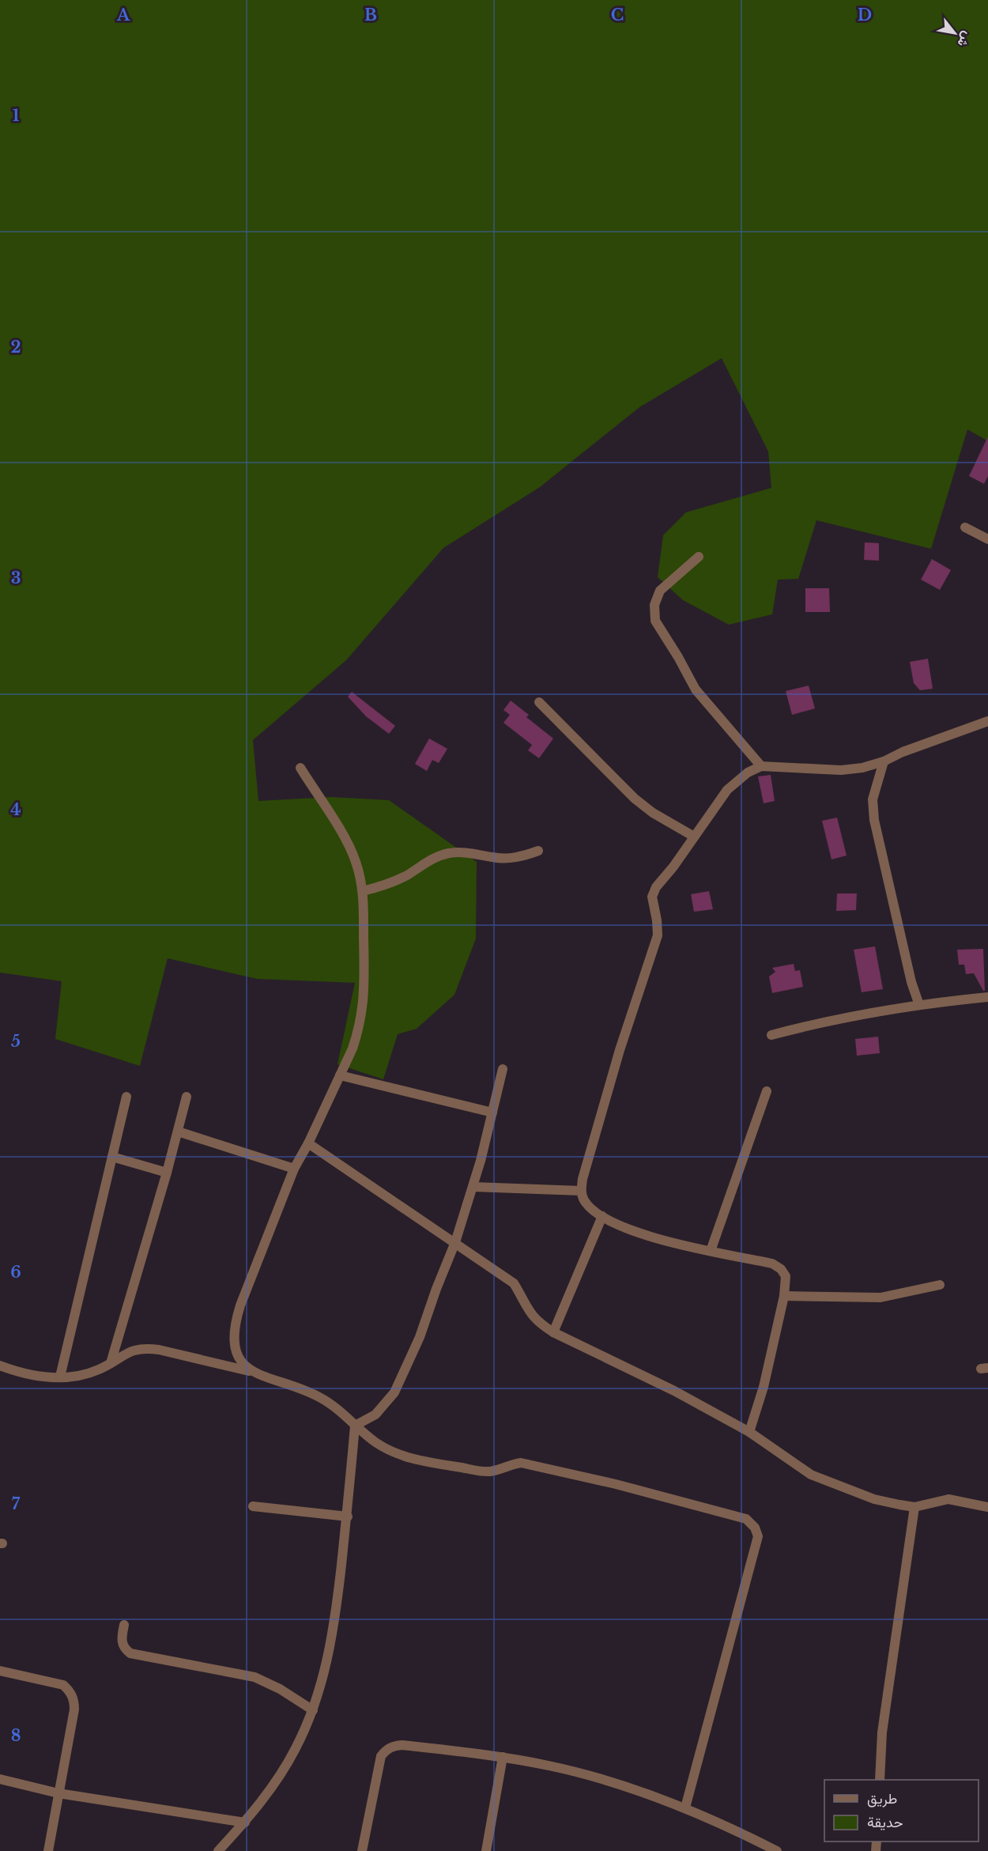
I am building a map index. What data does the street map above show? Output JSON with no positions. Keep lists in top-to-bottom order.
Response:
{
  "legend": ["طريق", "حديقة"],
  "north": "bottom right",
  "grid": {
    "columns": [
      "A",
      "B",
      "C",
      "D"
    ],
    "rows": [
      "1",
      "2",
      "3",
      "4",
      "5",
      "6",
      "7",
      "8"
    ]
  }
}
